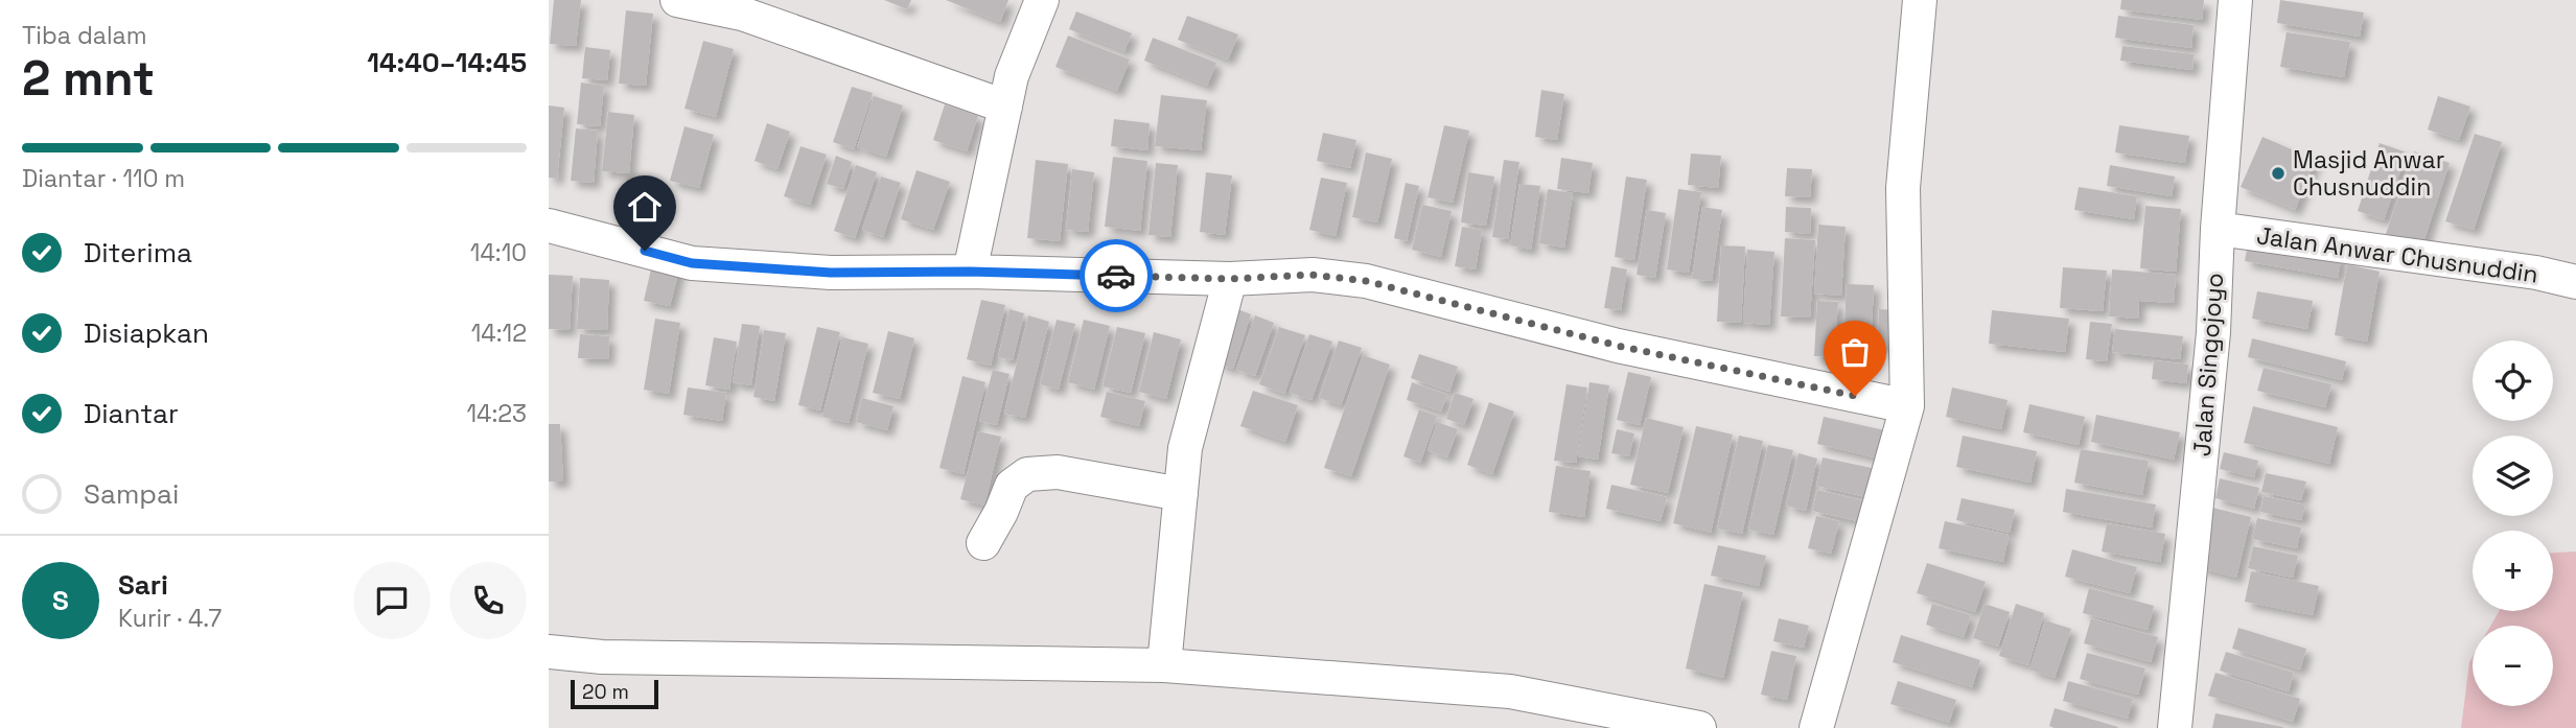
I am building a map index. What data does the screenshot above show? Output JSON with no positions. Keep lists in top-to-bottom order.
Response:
{
  "streets": {
    "street": ["Jalan Anwar Chusnuddin", "Jalan Singojoyo"]
  },
  "crossings": [
    ["Jalan Anwar Chusnuddin", "Jalan Singojoyo"]
  ],
  "places": ["Masjid Anwar Chusnuddin"],
  "scale_bar": "20 m",
  "page": {
    "heading": ["2 mnt", "Tiba dalam", "14:40–14:45"],
    "panel": ["Sari", "Kurir · 4.7"],
    "bar": "Diantar · 110 m",
    "list": [
      ["Diterima", "14:10"],
      ["Disiapkan", "14:12"],
      ["Diantar", "14:23"],
      "Sampai"
    ],
    "map_buttons": ["+", "−"],
    "round": "S",
    "scale": "20 m"
  }
}
